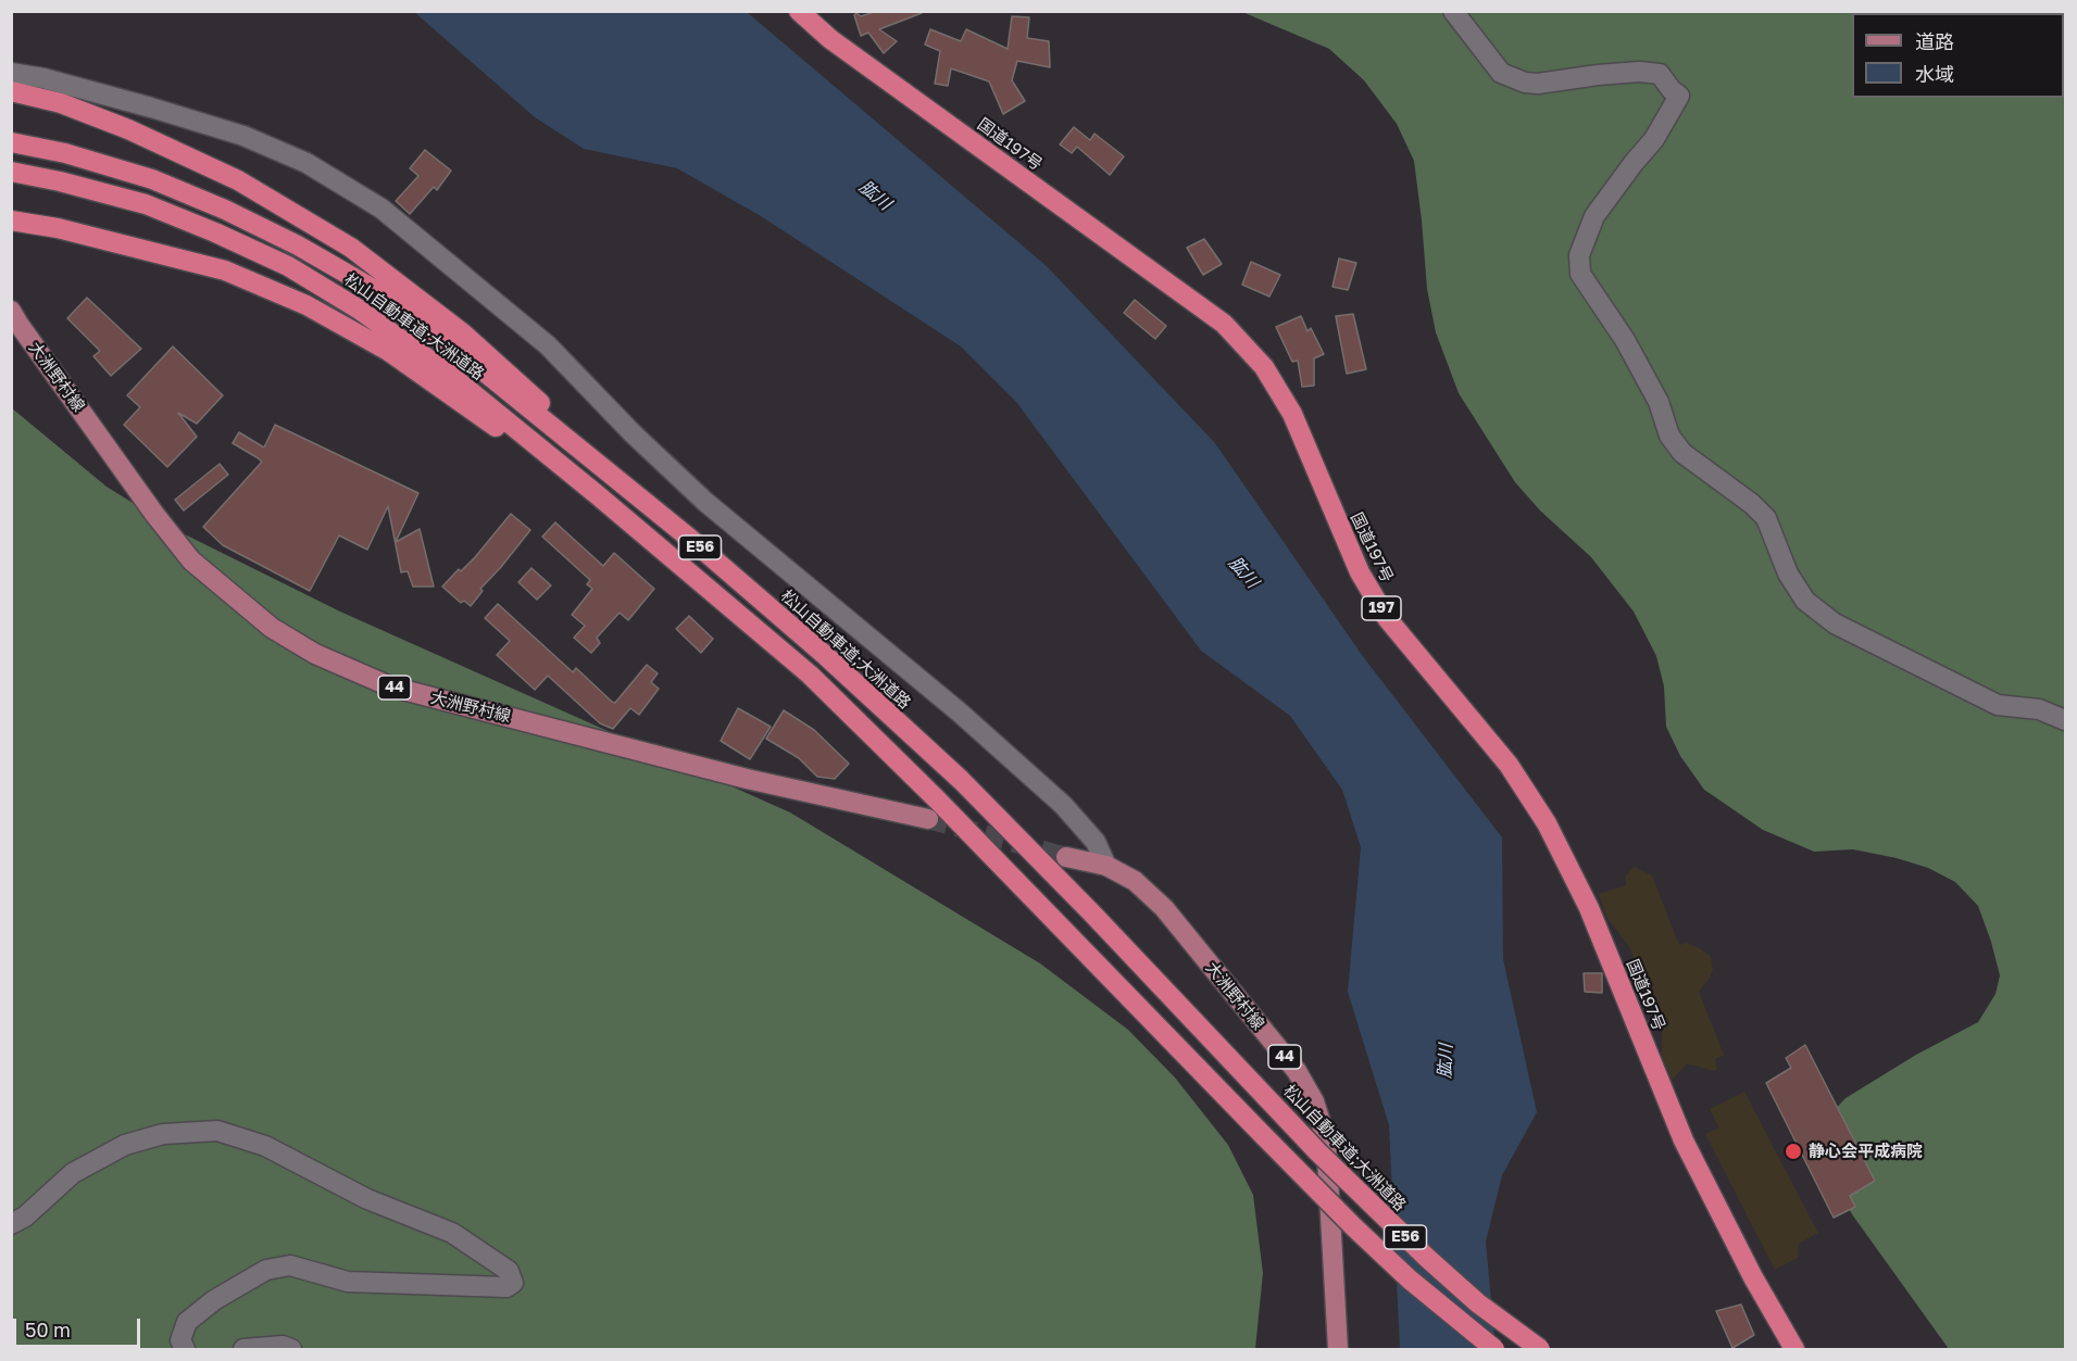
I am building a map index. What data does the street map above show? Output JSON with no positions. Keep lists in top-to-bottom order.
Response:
{
  "streets": {
    "highway": [
      "国道197号",
      "松山自動車道;大洲道路",
      "E56",
      "197"
    ],
    "main road": ["大洲野村線", "44"]
  },
  "water": ["肱川"],
  "places": ["静心会平成病院"],
  "legend": ["道路", "水域"],
  "scale_bar": "50 m"
}
